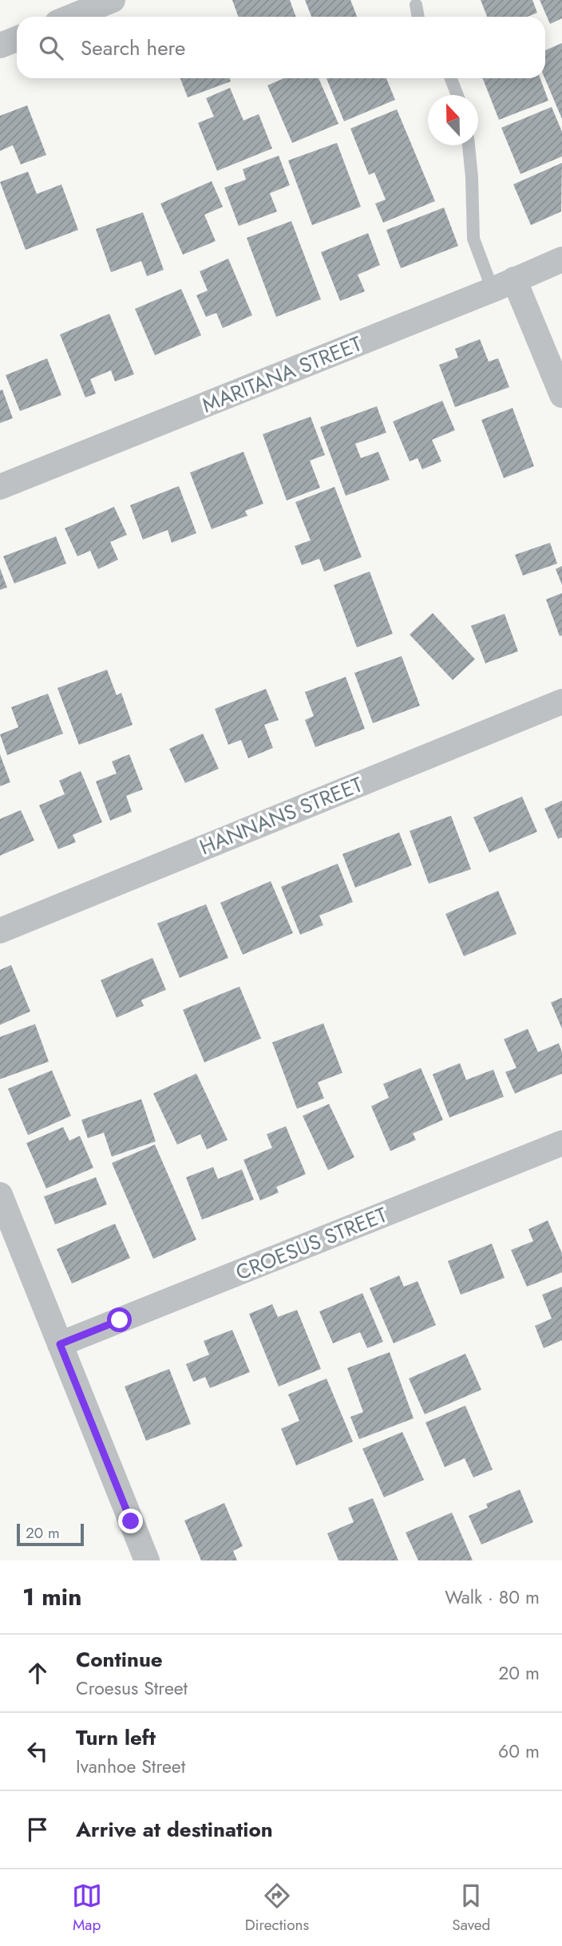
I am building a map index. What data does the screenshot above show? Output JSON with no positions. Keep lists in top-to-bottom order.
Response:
{
  "streets": {
    "street": ["MARITANA STREET", "HANNANS STREET", "CROESUS STREET"]
  },
  "scale_bar": "20 m",
  "north": "top",
  "page": {
    "search": "Search here",
    "scale": "20 m",
    "heading": ["1 min", "Walk · 80 m"],
    "list": [
      ["Continue", "Croesus Street", "20 m"],
      ["Turn left", "Ivanhoe Street", "60 m"],
      "Arrive at destination"
    ],
    "nav": ["Map", "Directions", "Saved"]
  }
}
